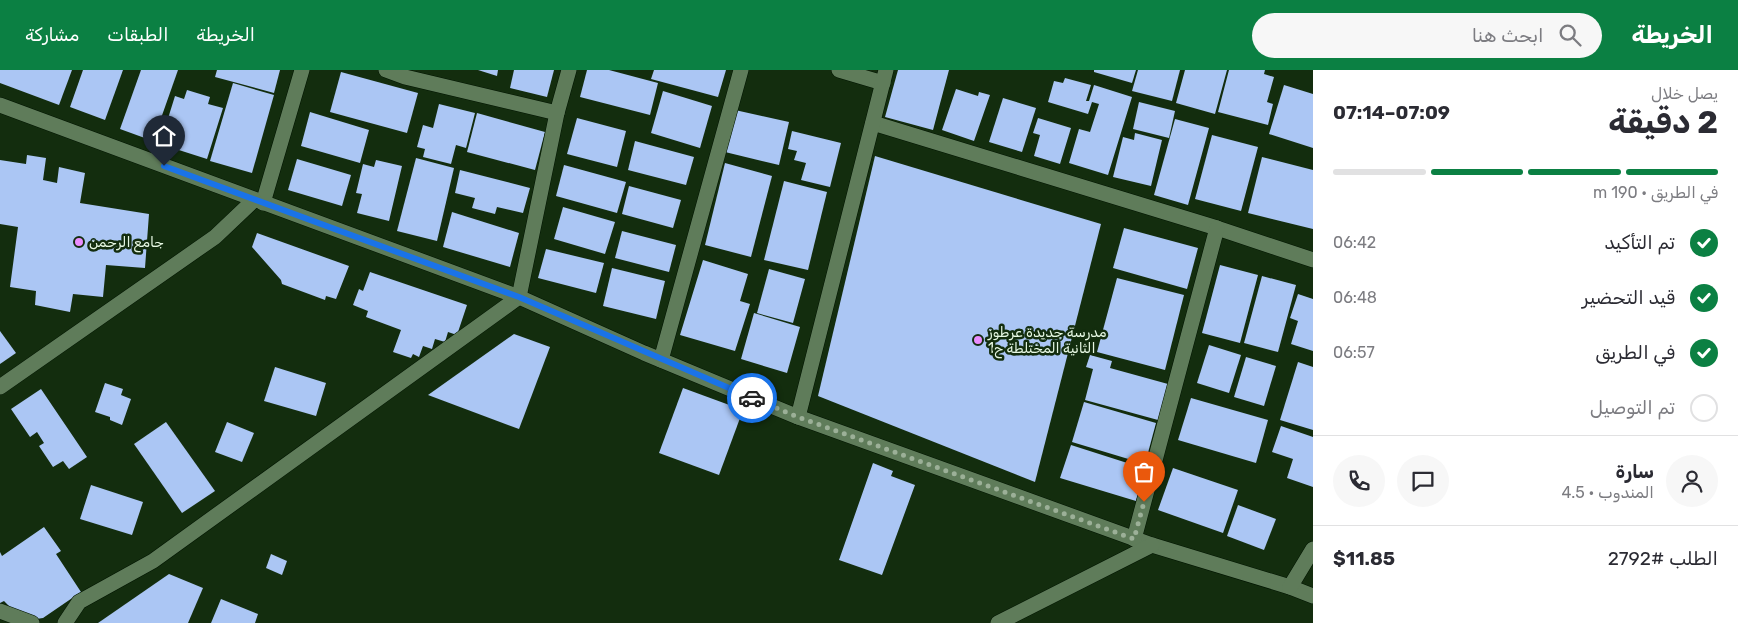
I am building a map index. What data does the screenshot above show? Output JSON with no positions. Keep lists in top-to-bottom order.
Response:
{
  "places": ["جامع الرحمن", "مدرسة جديدة عرطوز الثانية المختلطة ح1"],
  "page": {
    "header": "الخريطة",
    "search": "ابحث هنا",
    "nav": ["الخريطة", "الطبقات", "مشاركة"],
    "heading": ["2 دقيقة", "يصل خلال", "07:09–07:14"],
    "panel": [
      "سارة",
      "المندوب · 4.5",
      "الطلب #2792",
      "$11.85"
    ],
    "bar": "في الطريق · 190 m",
    "list": [
      ["تم التأكيد", "06:42"],
      ["قيد التحضير", "06:48"],
      ["في الطريق", "06:57"],
      "تم التوصيل"
    ]
  }
}
